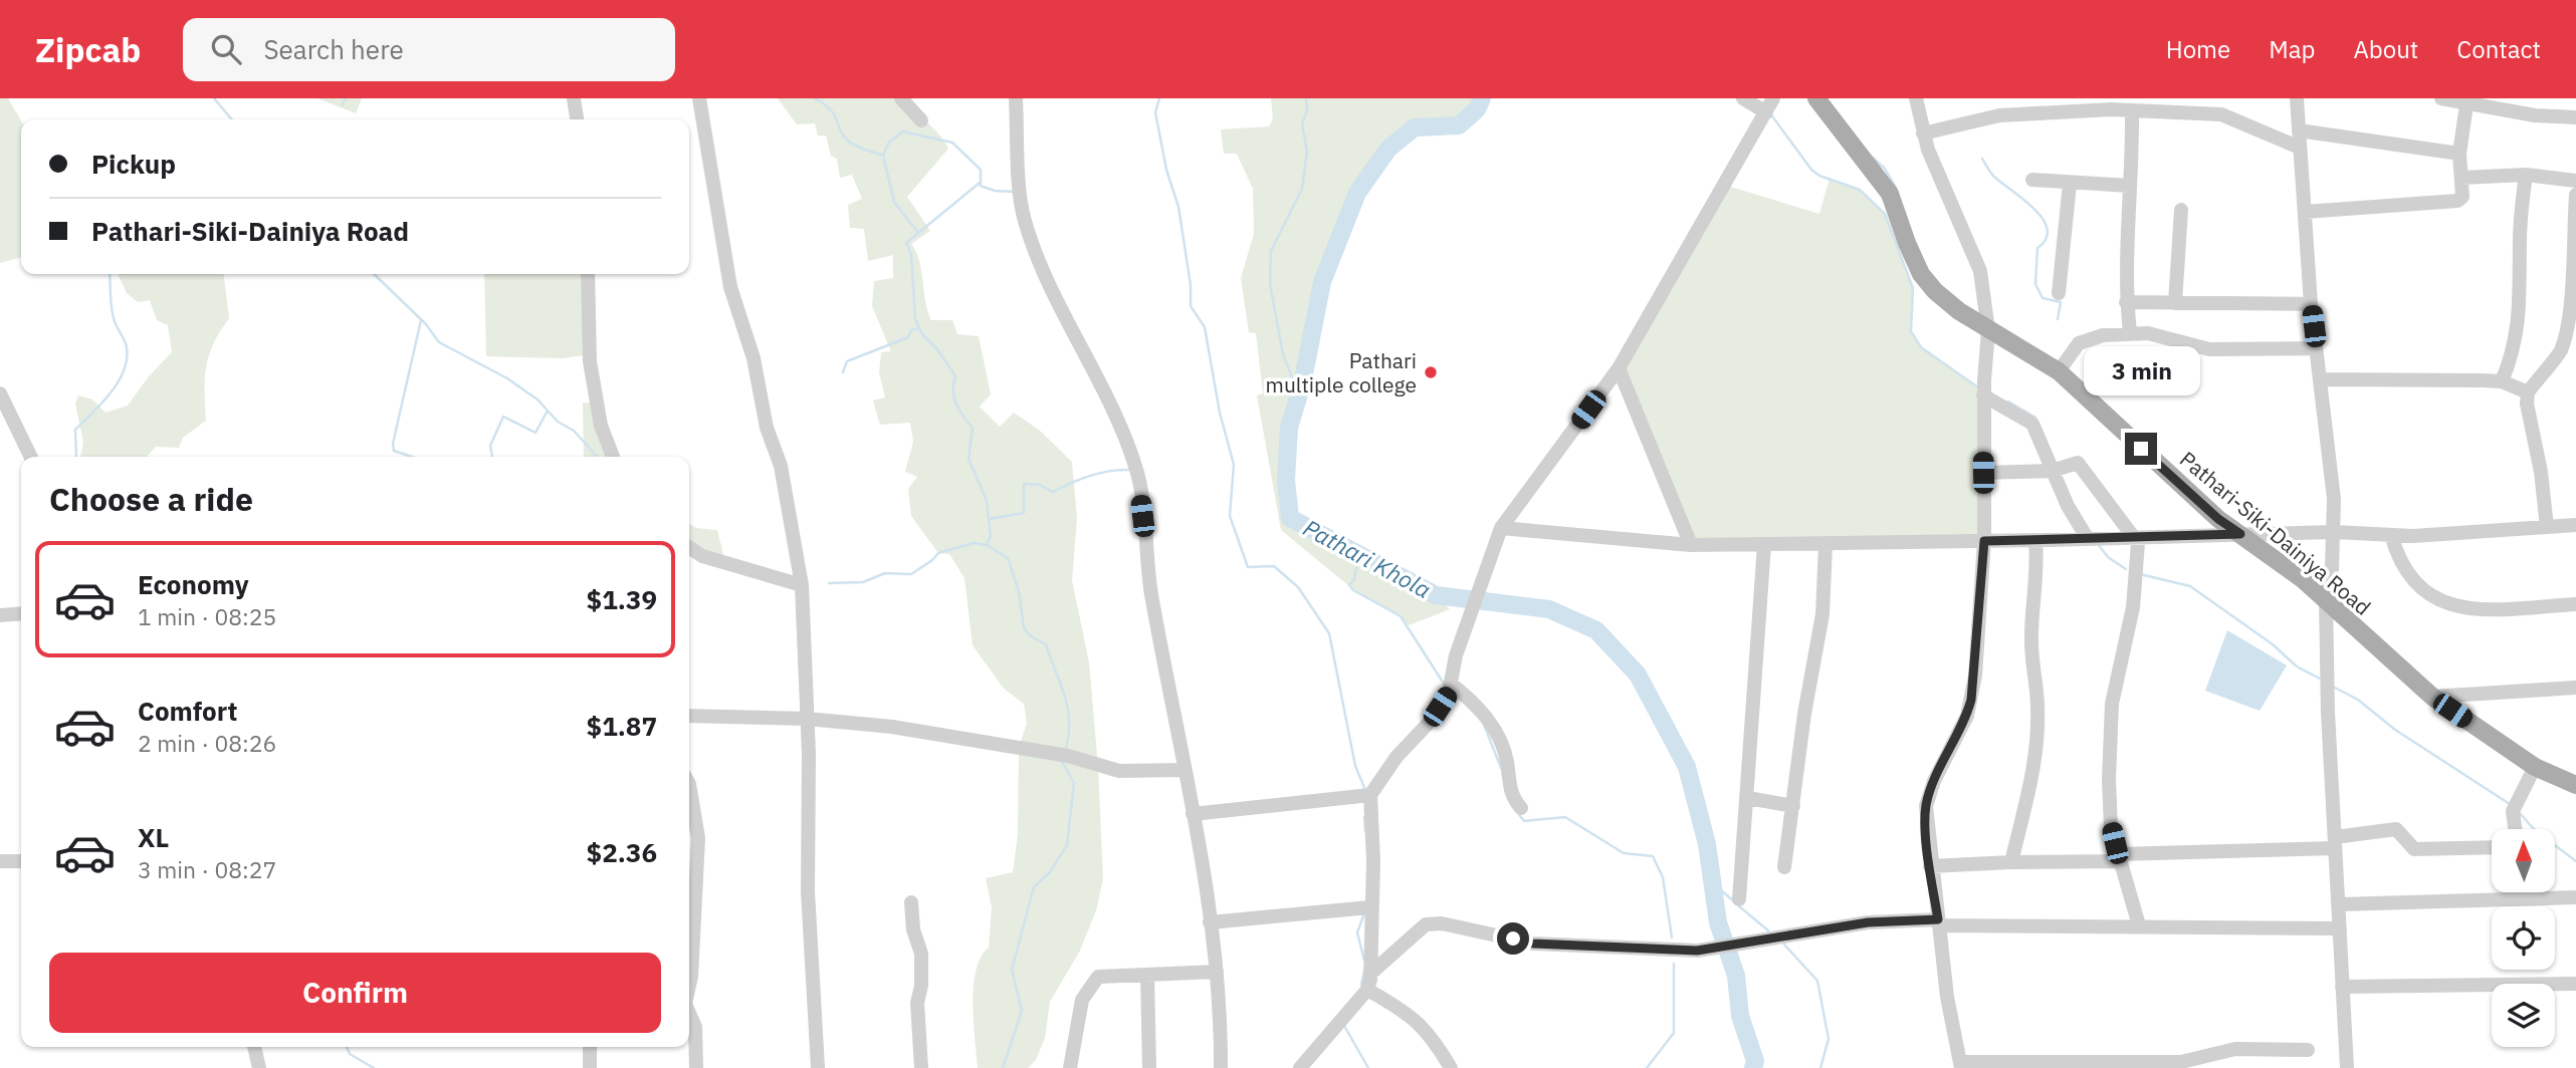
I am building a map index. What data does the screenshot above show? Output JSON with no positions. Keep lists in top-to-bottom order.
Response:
{
  "streets": {
    "main road": ["Pathari-Siki-Dainiya Road"]
  },
  "water": ["Pathari Khola"],
  "places": ["Pathari multiple college"],
  "north": "top",
  "page": {
    "header": "Zipcab",
    "search": "Search here",
    "nav": [
      "Home",
      "Map",
      "About",
      "Contact"
    ],
    "banner": ["Pickup", "Pathari-Siki-Dainiya Road"],
    "bubble": "3 min",
    "heading": "Choose a ride",
    "list": [
      {
        "name": "Economy",
        "note": "1 min · 08:25",
        "value": "$1.39"
      },
      {
        "name": "Comfort",
        "note": "2 min · 08:26",
        "value": "$1.87"
      },
      {
        "name": "XL",
        "note": "3 min · 08:27",
        "value": "$2.36"
      }
    ],
    "buttons": "Confirm"
  }
}
